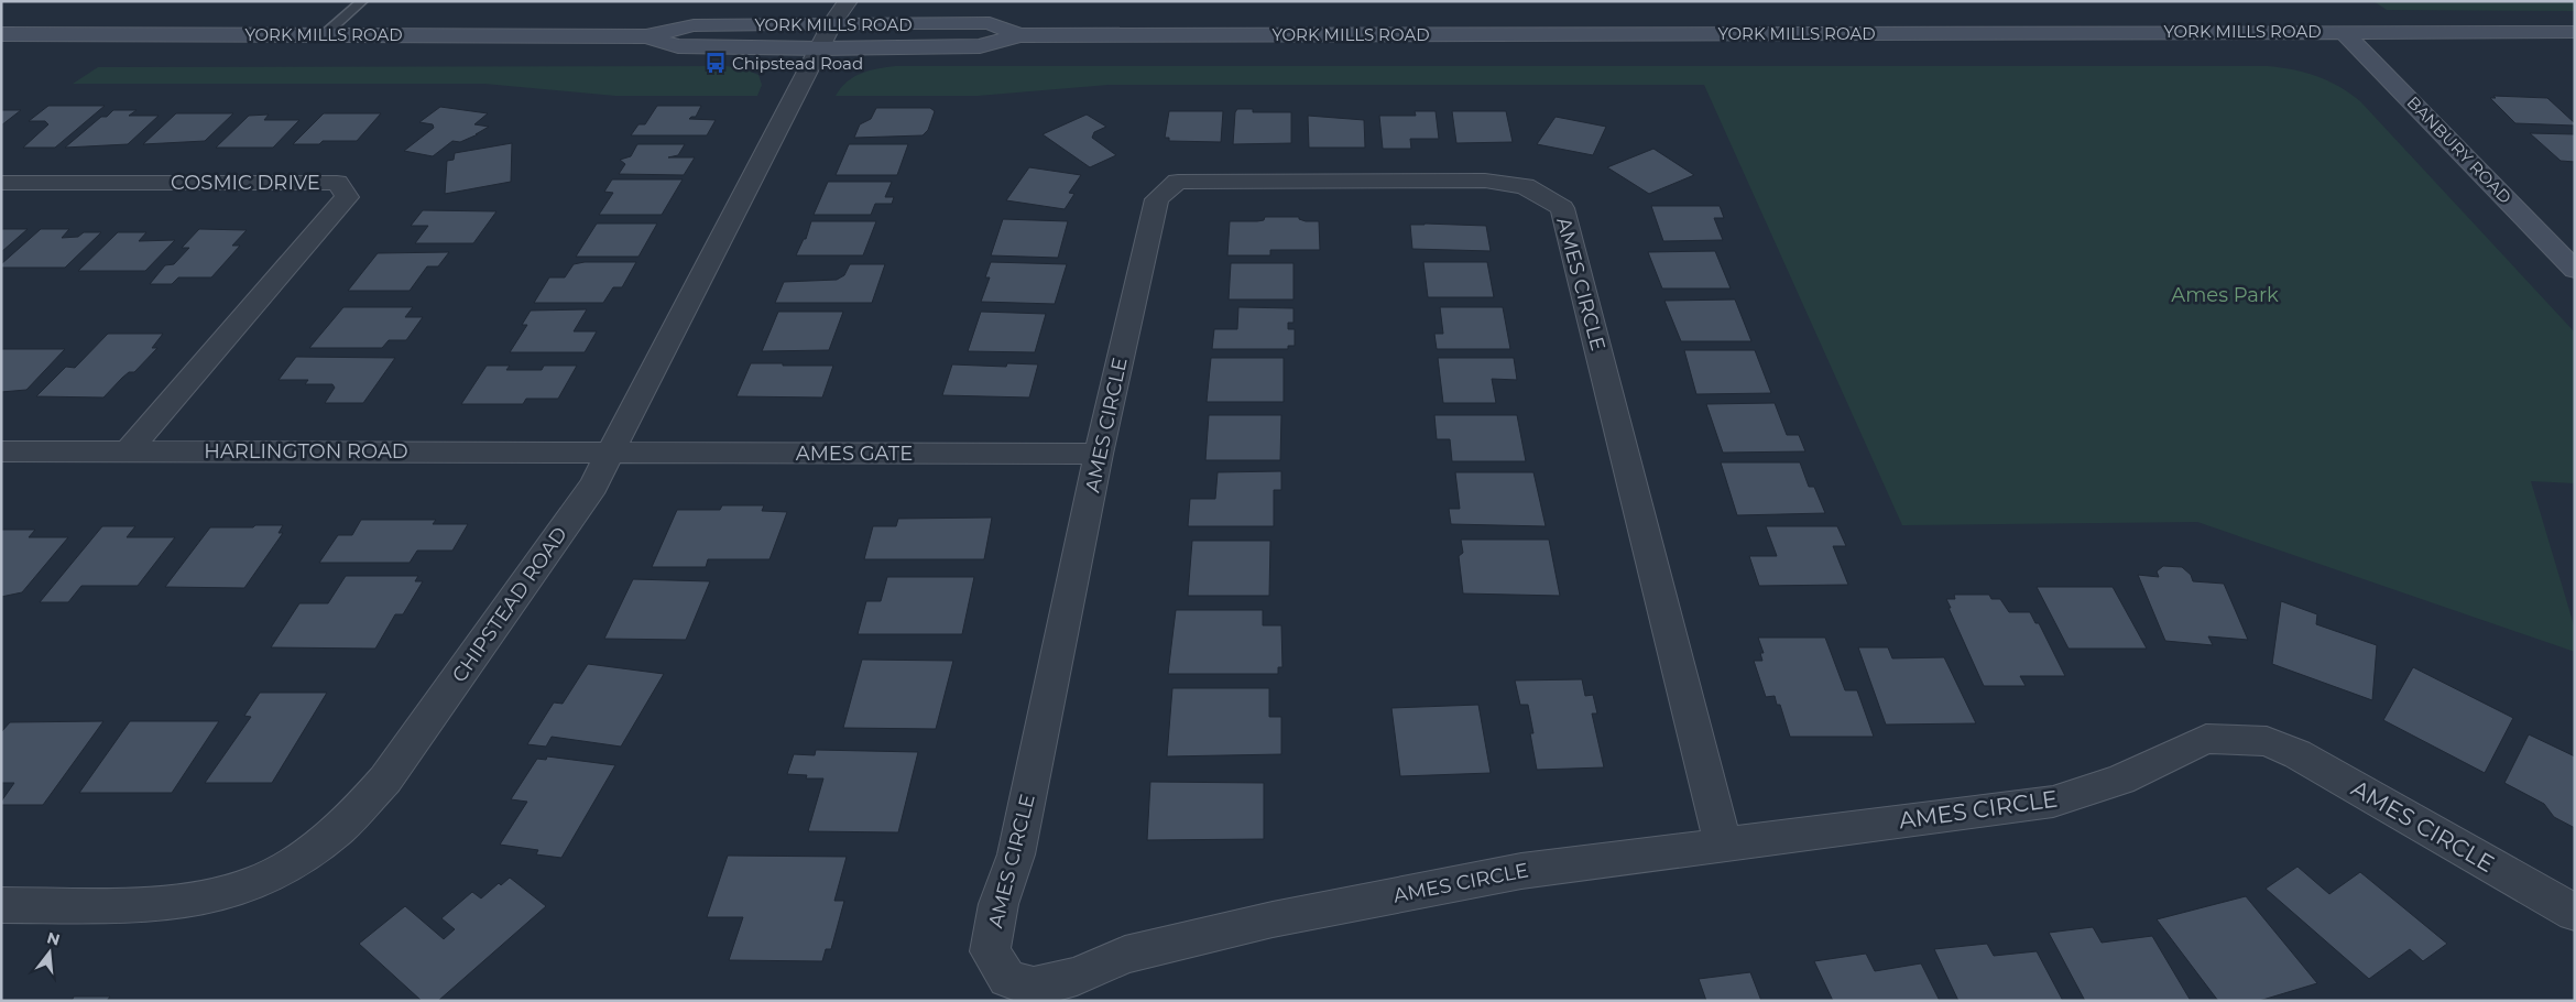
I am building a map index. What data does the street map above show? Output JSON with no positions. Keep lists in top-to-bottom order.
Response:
{
  "streets": {
    "main road": ["YORK MILLS ROAD", "BANBURY ROAD"],
    "street": [
      "COSMIC DRIVE",
      "AMES CIRCLE",
      "HARLINGTON ROAD",
      "AMES GATE",
      "CHIPSTEAD ROAD"
    ]
  },
  "crossings": [
    ["YORK MILLS ROAD", "BANBURY ROAD"],
    ["YORK MILLS ROAD", "CHIPSTEAD ROAD"],
    ["COSMIC DRIVE", "HARLINGTON ROAD"],
    ["AMES CIRCLE", "AMES GATE"],
    ["HARLINGTON ROAD", "AMES GATE"],
    ["HARLINGTON ROAD", "CHIPSTEAD ROAD"],
    ["AMES GATE", "CHIPSTEAD ROAD"]
  ],
  "parks": ["Ames Park"],
  "places": {
    "bus stop": ["Chipstead Road"]
  },
  "north": "top"
}
